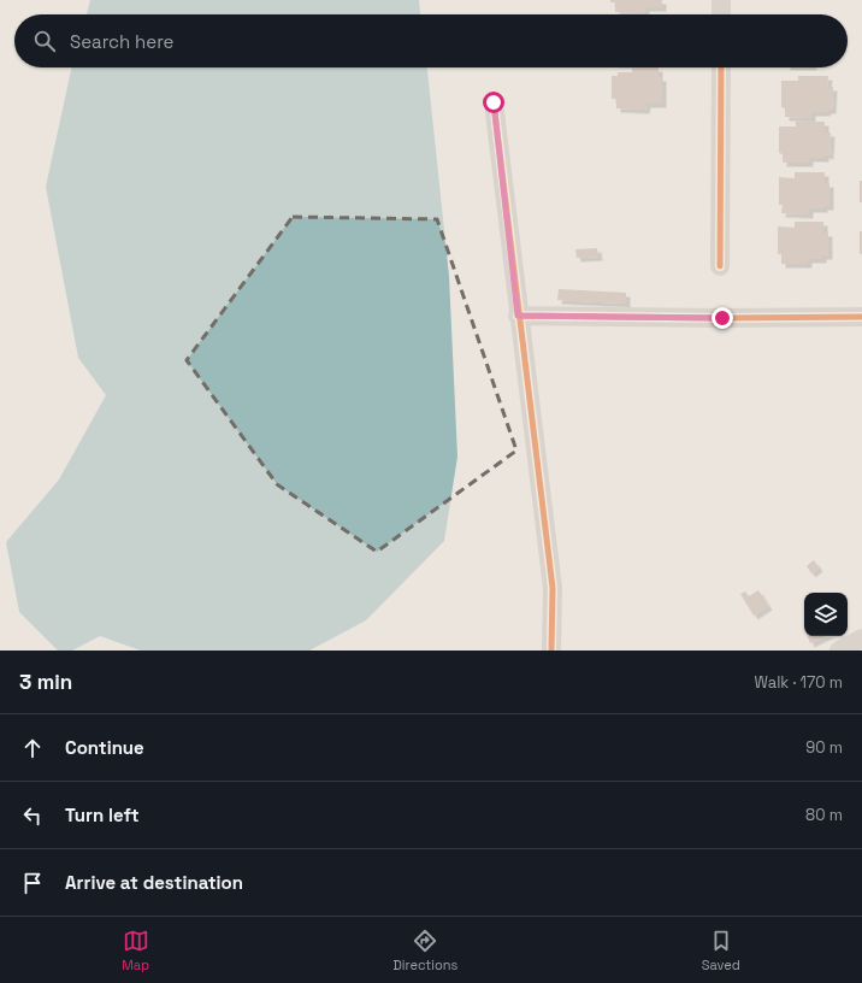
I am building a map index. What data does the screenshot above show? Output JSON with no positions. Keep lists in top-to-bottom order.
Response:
{
  "page": {
    "search": "Search here",
    "heading": ["3 min", "Walk · 170 m"],
    "list": [
      ["Continue", "90 m"],
      ["Turn left", "80 m"],
      "Arrive at destination"
    ],
    "nav": ["Map", "Directions", "Saved"]
  }
}
